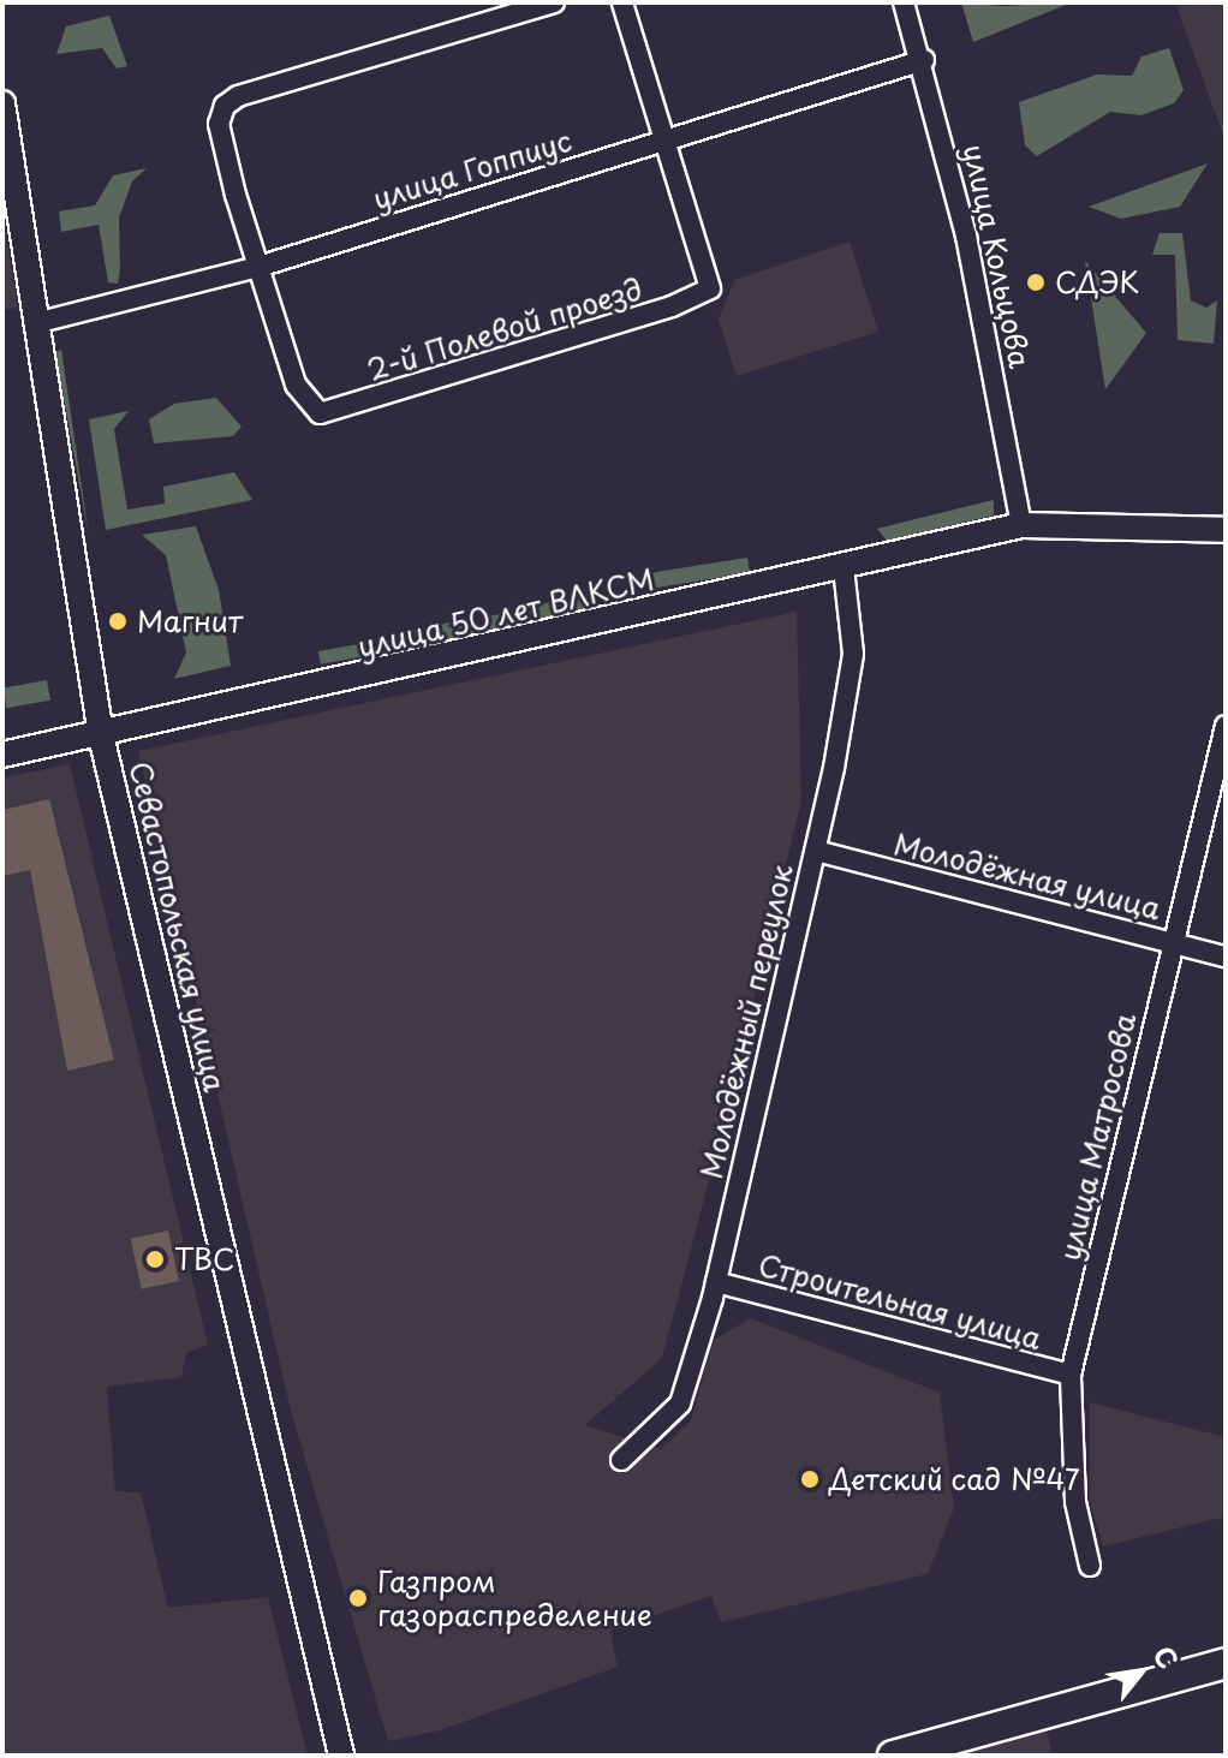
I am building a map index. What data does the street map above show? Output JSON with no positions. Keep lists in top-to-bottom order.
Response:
{
  "streets": {
    "street": [
      "улица Гоппиус",
      "улица Кольцова",
      "2-й Полевой проезд",
      "улица 50 лет ВЛКСМ",
      "Молодёжная улица",
      "Севастопольская улица",
      "Молодёжный переулок",
      "улица Матросова",
      "Строительная улица"
    ]
  },
  "crossings": [
    ["улица Гоппиус", "улица Кольцова"],
    ["улица Гоппиус", "2-й Полевой проезд"],
    ["улица Гоппиус", "Севастопольская улица"],
    ["улица Кольцова", "улица 50 лет ВЛКСМ"],
    ["улица 50 лет ВЛКСМ", "Севастопольская улица"],
    ["улица 50 лет ВЛКСМ", "Молодёжный переулок"],
    ["Молодёжная улица", "Молодёжный переулок"],
    ["Молодёжная улица", "улица Матросова"],
    ["Молодёжный переулок", "Строительная улица"],
    ["улица Матросова", "Строительная улица"]
  ],
  "places": [
    "СДЭК",
    "Магнит",
    "ТВС",
    "Детский сад №47",
    "Газпром газораспределение"
  ],
  "north": "top right"
}
